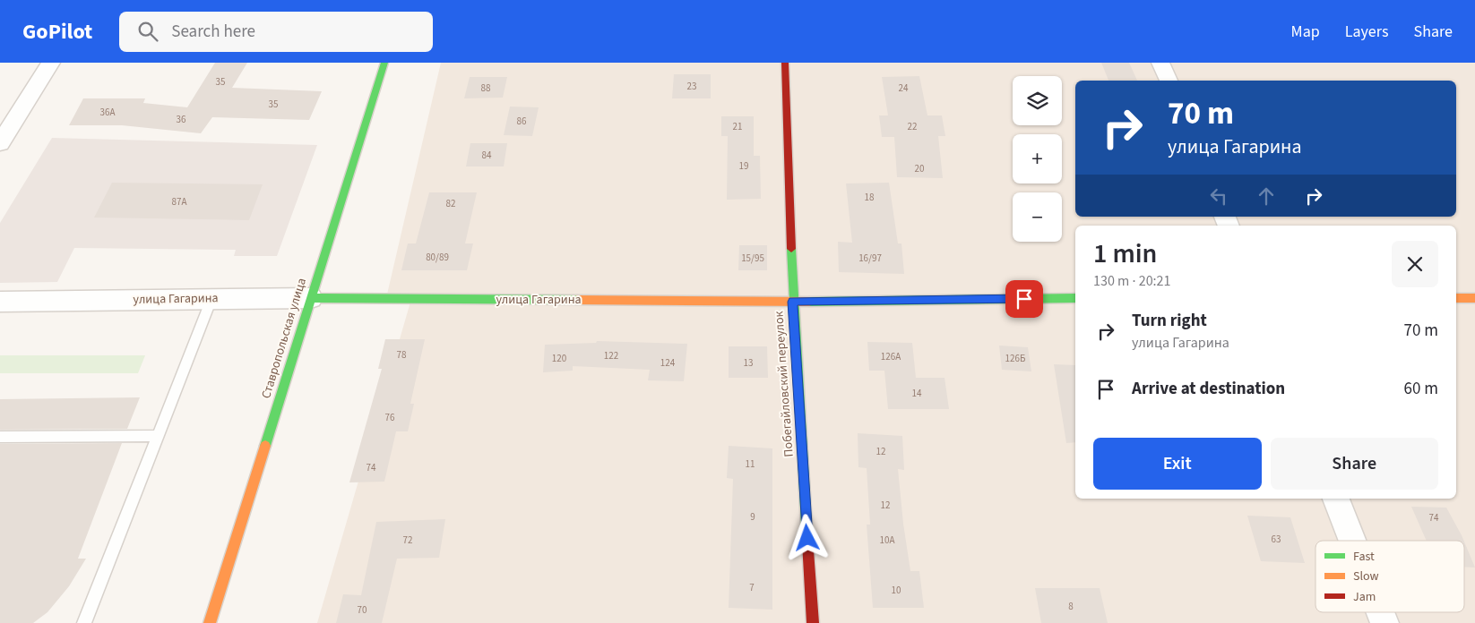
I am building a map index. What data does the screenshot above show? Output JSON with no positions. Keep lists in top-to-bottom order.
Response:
{
  "streets": {
    "street": ["улица Гагарина", "Ставропольская улица", "Побегайловский переулок"]
  },
  "crossings": [
    ["улица Гагарина", "Ставропольская улица"],
    ["улица Гагарина", "Побегайловский переулок"]
  ],
  "house_numbers": [
    "35",
    "23",
    "88",
    "24",
    "35",
    "36А",
    "36",
    "86",
    "21",
    "22",
    "84",
    "19",
    "20",
    "18",
    "87А",
    "82",
    "80/89",
    "15/95",
    "16/97",
    "78",
    "122",
    "126А",
    "120",
    "126Б",
    "124",
    "13",
    "14",
    "76",
    "12",
    "11",
    "74",
    "12",
    "9",
    "74",
    "63",
    "72",
    "10А",
    "7",
    "10",
    "8",
    "70"
  ],
  "legend": ["Fast", "Slow", "Jam"],
  "page": {
    "header": "GoPilot",
    "search": "Search here",
    "nav": ["Map", "Layers", "Share"],
    "map_buttons": ["+", "−"],
    "turn": ["70 m", "улица Гагарина"],
    "heading": ["1 min", "130 m · 20:21"],
    "list": [
      {
        "name": "Turn right",
        "note": "улица Гагарина",
        "value": "70 m"
      },
      {
        "name": "Arrive at destination",
        "value": "60 m"
      }
    ],
    "buttons": ["Exit", "Share"]
  }
}
